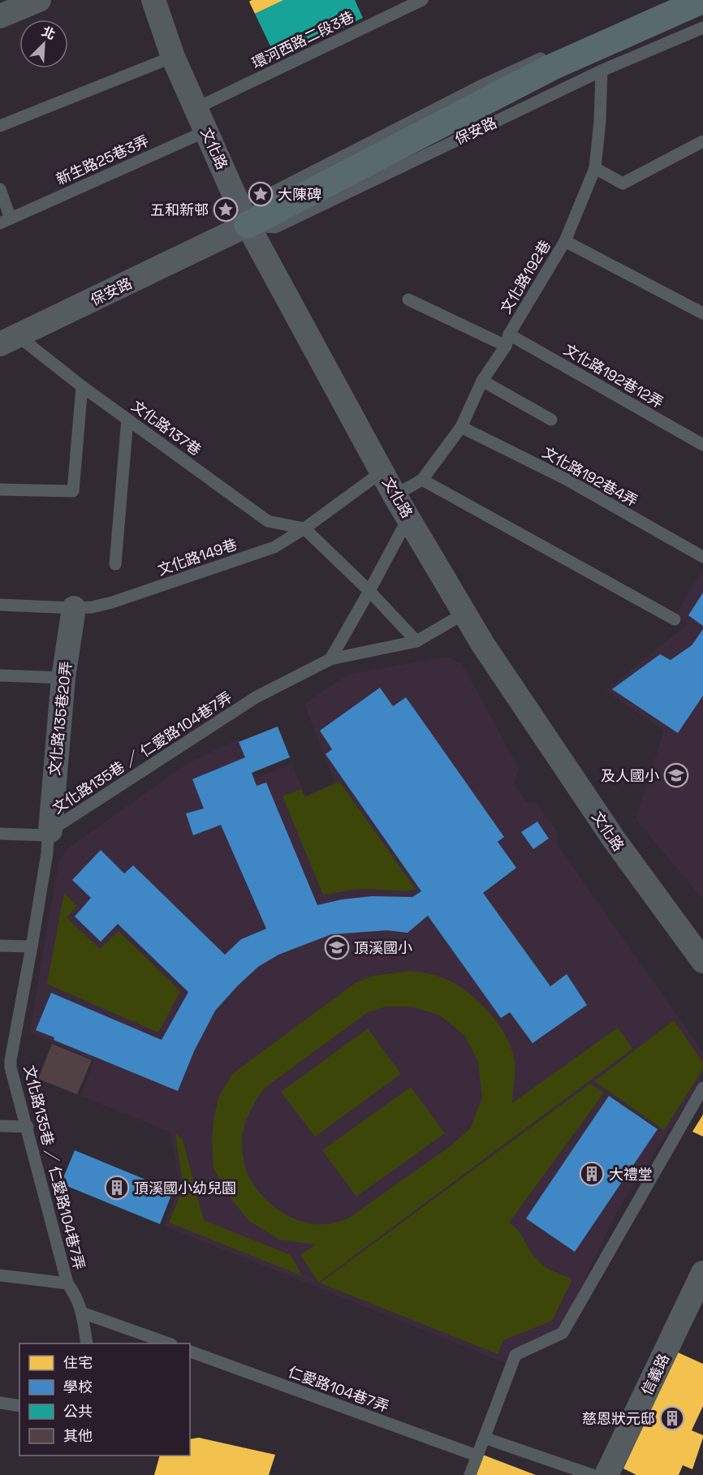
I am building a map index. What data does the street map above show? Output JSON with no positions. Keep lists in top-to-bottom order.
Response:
{
  "streets": {
    "street": [
      "保安路",
      "文化路",
      "文化路135巷20弄",
      "信義路"
    ],
    "lane": [
      "環河西路二段3巷",
      "新生路25巷3弄",
      "文化路192巷",
      "文化路192巷12弄",
      "文化路137巷",
      "文化路192巷4弄",
      "文化路149巷",
      "文化路135巷 ／ 仁愛路104巷7弄",
      "仁愛路104巷7弄"
    ]
  },
  "crossings": [
    ["環河西路二段3巷", "文化路"],
    ["保安路", "文化路"],
    ["保安路", "文化路192巷"],
    ["保安路", "文化路137巷"],
    ["文化路", "新生路25巷3弄"],
    ["文化路", "文化路192巷"],
    ["文化路", "文化路149巷"],
    ["文化路", "文化路135巷 ／ 仁愛路104巷7弄"],
    ["文化路192巷", "文化路192巷12弄"],
    ["文化路192巷", "文化路192巷4弄"],
    ["文化路137巷", "文化路149巷"],
    ["文化路149巷", "文化路135巷20弄"],
    ["文化路135巷20弄", "文化路135巷 ／ 仁愛路104巷7弄"]
  ],
  "places": {
    "place": ["大陳碑", "五和新邨"],
    "school or university": ["及人國小", "頂溪國小"],
    "building": ["大禮堂", "頂溪國小幼兒園", "慈恩狀元邸"]
  },
  "legend": [
    "住宅",
    "學校",
    "公共",
    "其他"
  ],
  "north": "top right"
}
